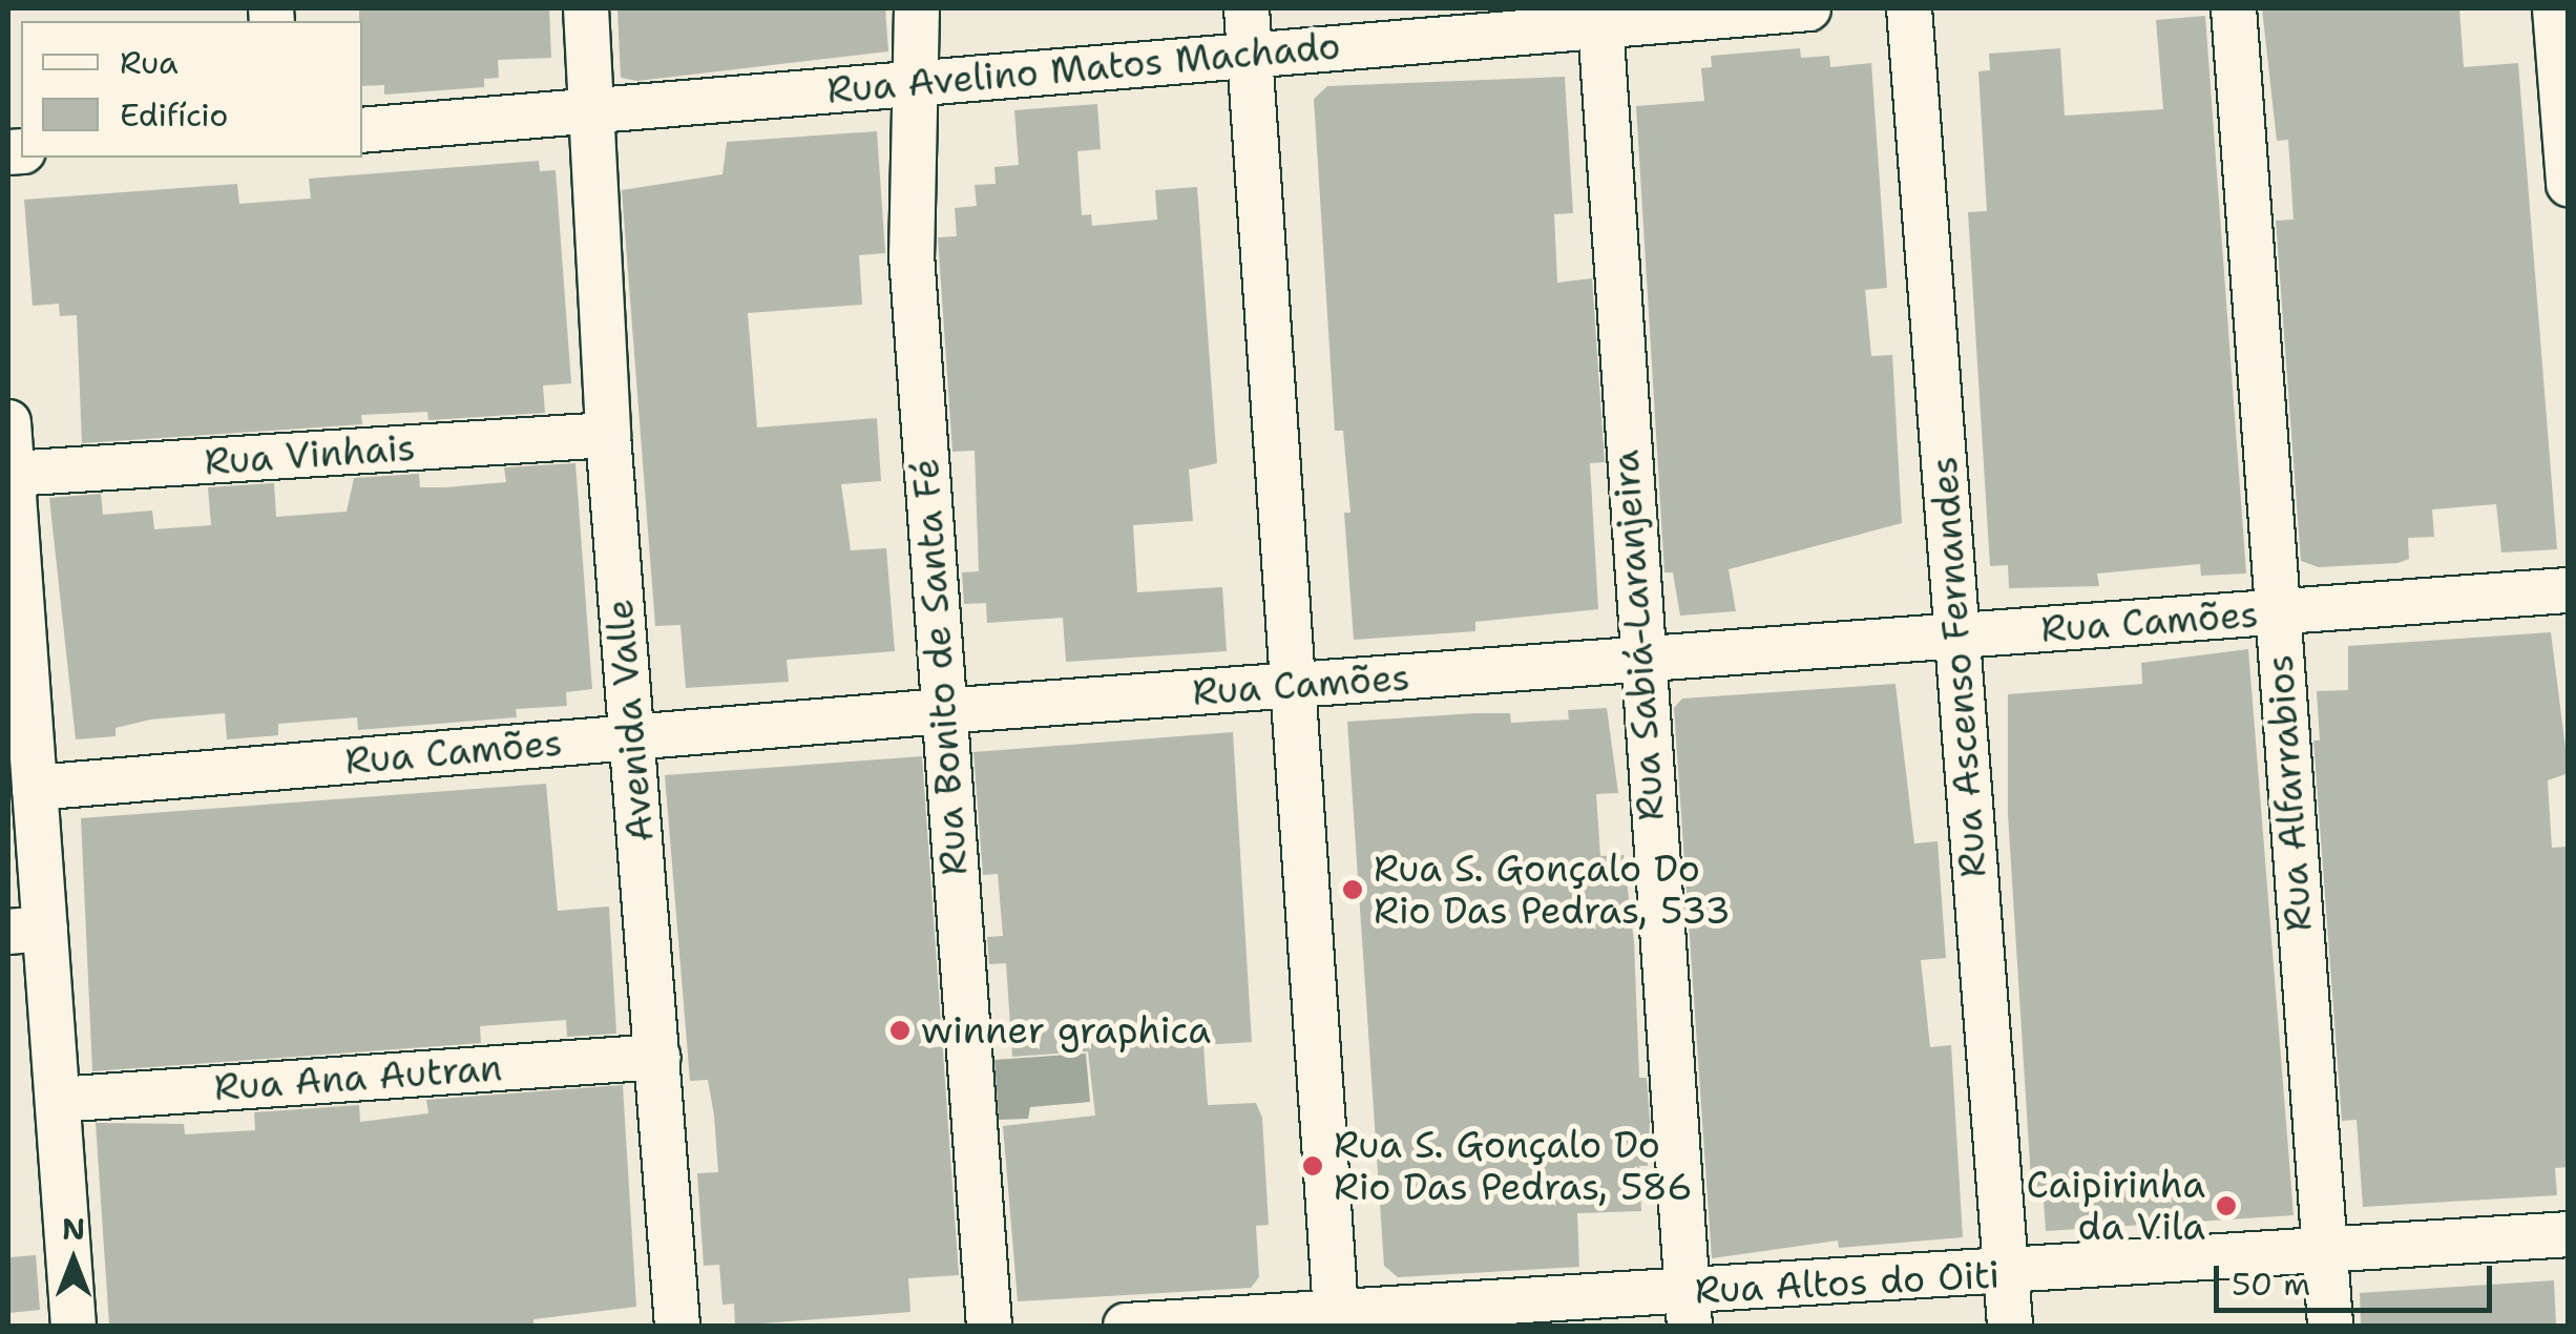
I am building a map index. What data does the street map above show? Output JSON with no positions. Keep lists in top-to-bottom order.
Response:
{
  "streets": {
    "street": [
      "Rua Avelino Matos Machado",
      "Rua Vinhais",
      "Rua Camões",
      "Rua Sabiá-Laranjeira",
      "Rua Bonito de Santa Fé",
      "Rua Ascenso Fernandes",
      "Avenida Valle",
      "Rua Alfarrabios",
      "Rua Ana Autran",
      "Rua Altos do Oiti"
    ]
  },
  "crossings": [
    ["Rua Avelino Matos Machado", "Rua Sabiá-Laranjeira"],
    ["Rua Avelino Matos Machado", "Rua Bonito de Santa Fé"],
    ["Rua Avelino Matos Machado", "Avenida Valle"],
    ["Rua Vinhais", "Avenida Valle"],
    ["Rua Camões", "Rua Sabiá-Laranjeira"],
    ["Rua Camões", "Rua Bonito de Santa Fé"],
    ["Rua Camões", "Rua Ascenso Fernandes"],
    ["Rua Camões", "Avenida Valle"],
    ["Rua Camões", "Rua Alfarrabios"],
    ["Rua Sabiá-Laranjeira", "Rua Altos do Oiti"],
    ["Rua Ascenso Fernandes", "Rua Altos do Oiti"],
    ["Avenida Valle", "Rua Ana Autran"],
    ["Rua Alfarrabios", "Rua Altos do Oiti"]
  ],
  "places": [
    "Rua S. Gonçalo Do Rio Das Pedras, 533",
    "winner graphica",
    "Rua S. Gonçalo Do Rio Das Pedras, 586",
    "Caipirinha da Vila"
  ],
  "legend": ["Rua", "Edifício"],
  "scale_bar": "50 m",
  "north": "top"
}
